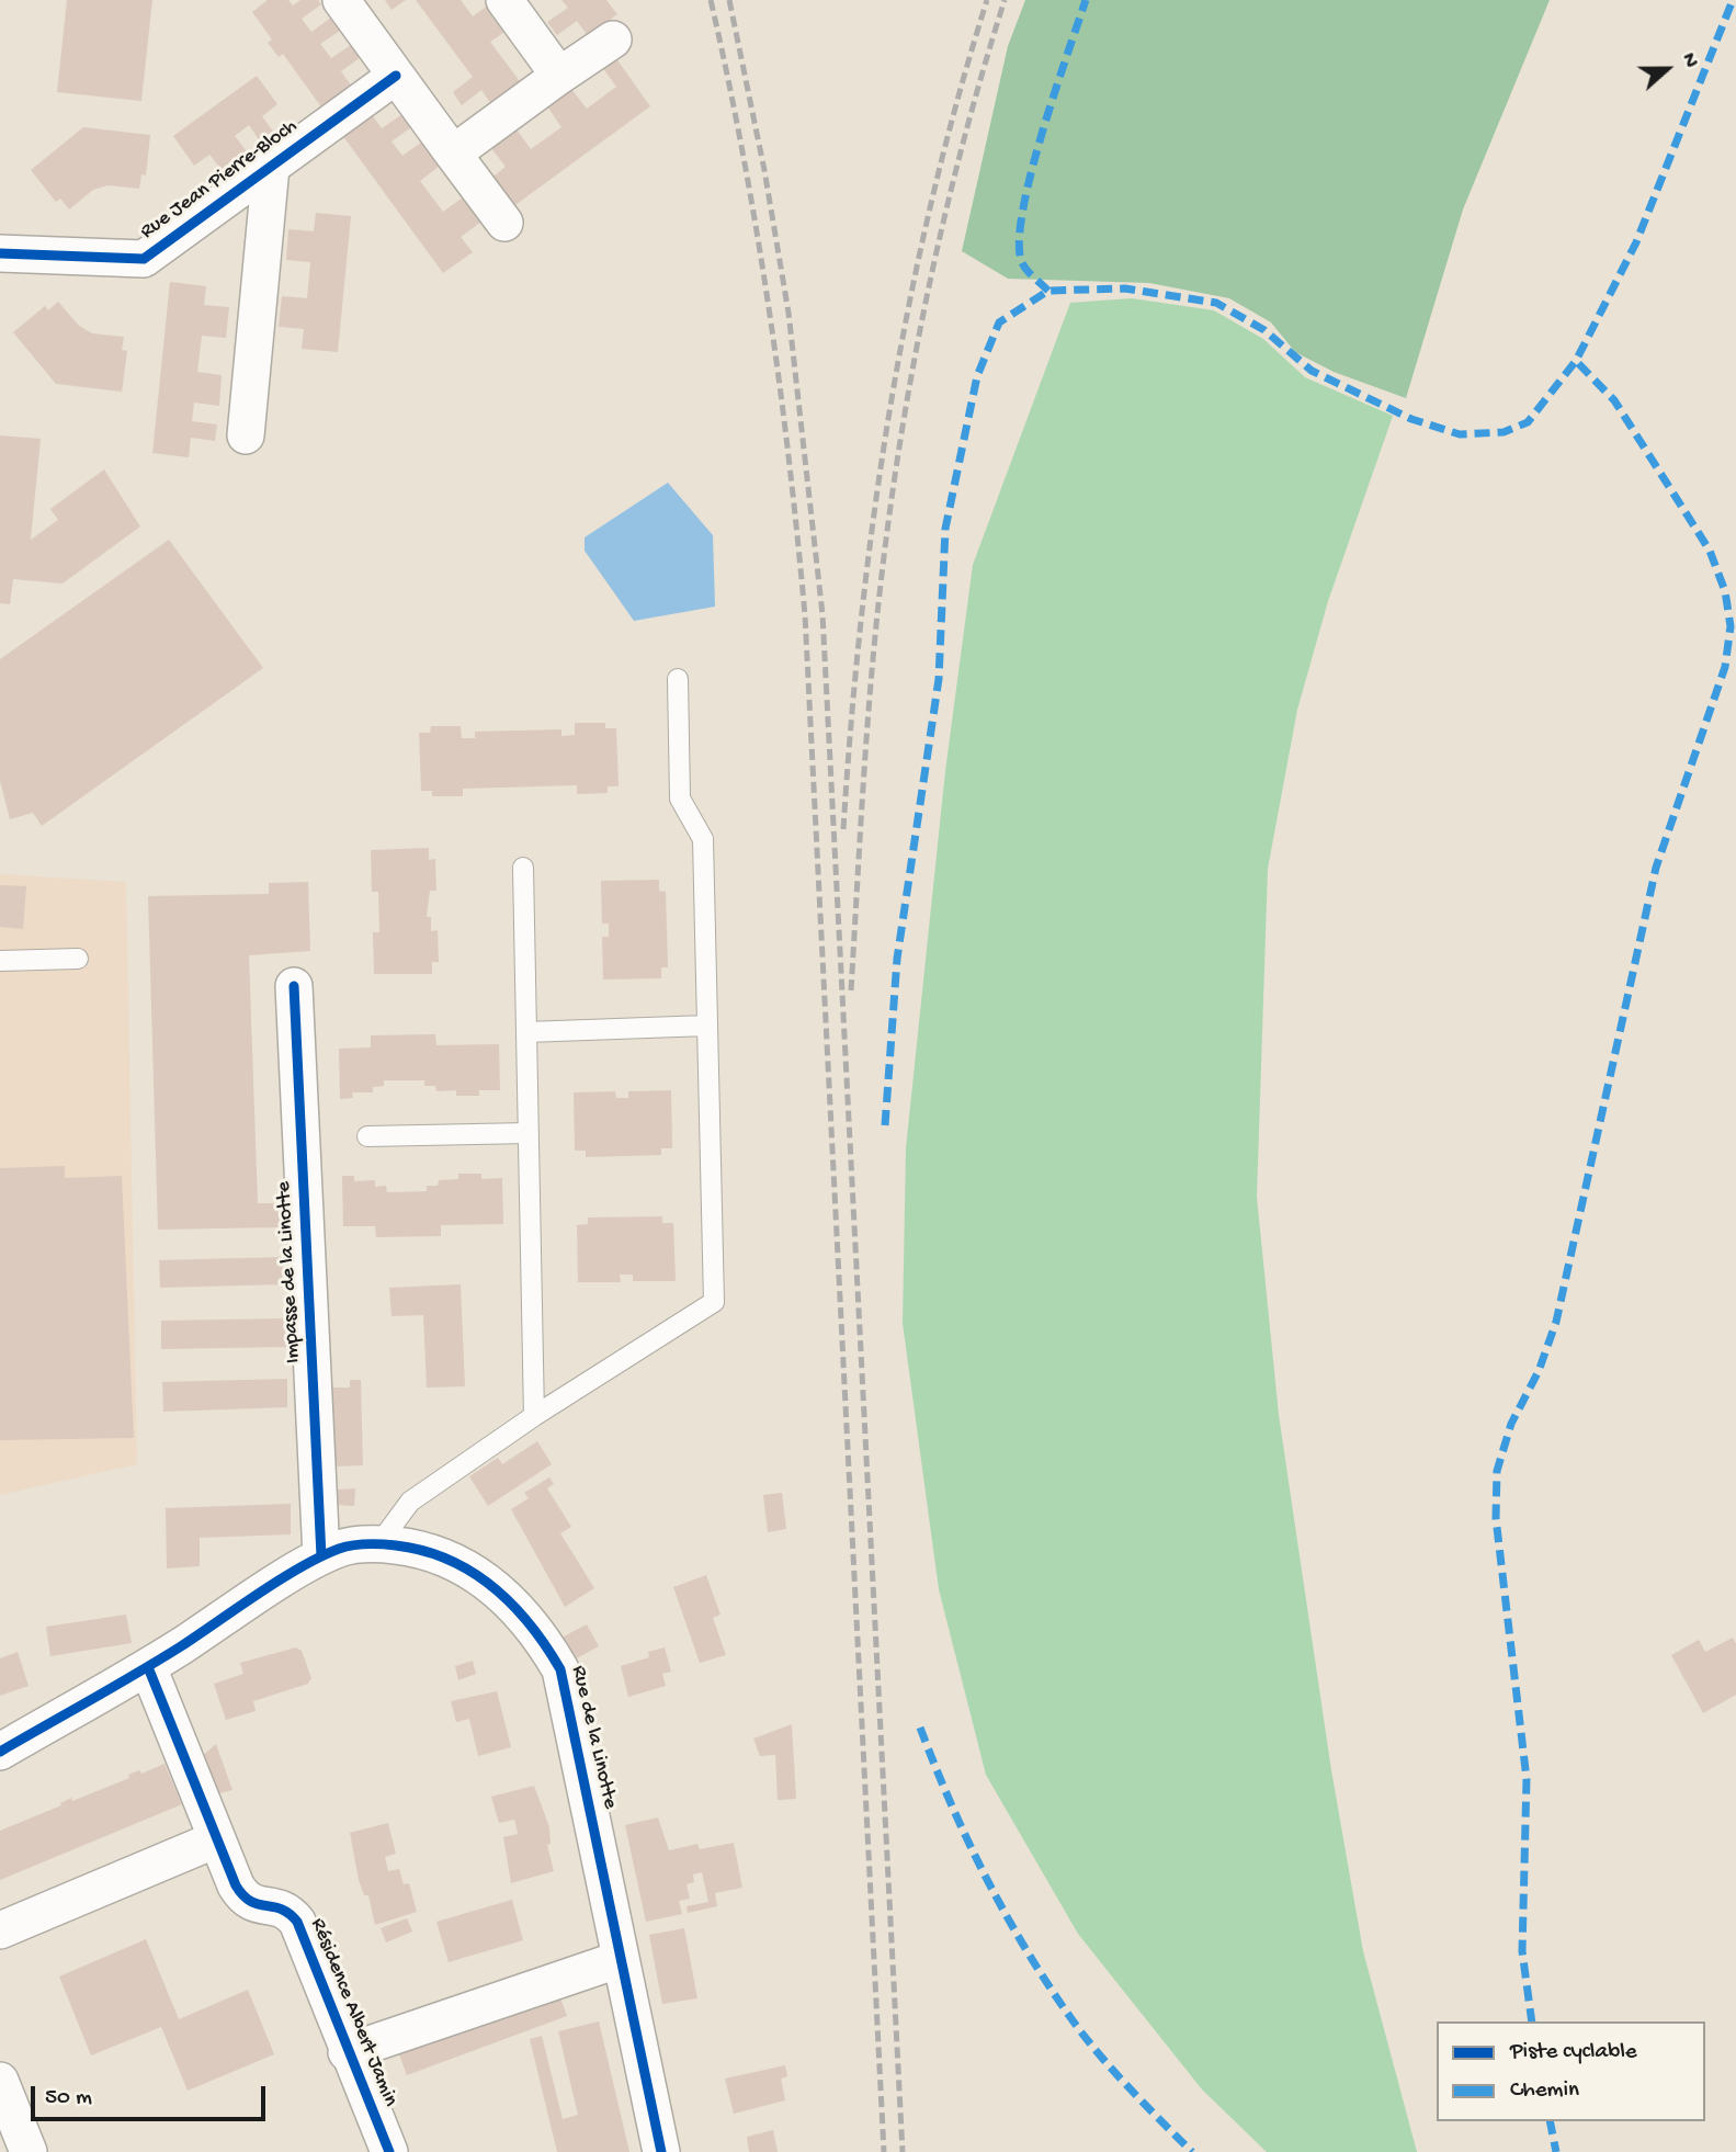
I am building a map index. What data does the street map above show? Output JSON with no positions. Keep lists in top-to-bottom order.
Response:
{
  "streets": {
    "street": [
      "Rue Jean Pierre-Bloch",
      "Impasse de la Linotte",
      "Rue de la Linotte",
      "Résidence Albert Jamin"
    ]
  },
  "crossings": [
    ["Impasse de la Linotte", "Rue de la Linotte"],
    ["Rue de la Linotte", "Résidence Albert Jamin"]
  ],
  "legend": ["Piste cyclable", "Chemin"],
  "scale_bar": "50 m",
  "north": "right"
}
